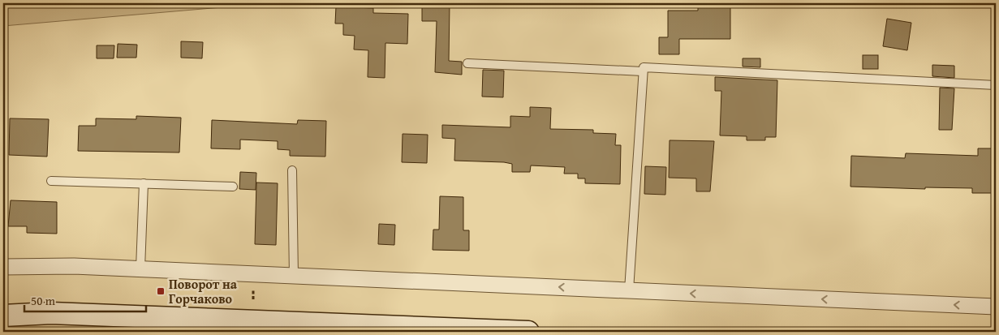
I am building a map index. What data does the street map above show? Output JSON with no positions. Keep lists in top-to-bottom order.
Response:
{
  "places": {
    "transit": ["Поворот на Горчаково"]
  },
  "scale_bar": "50 m"
}
